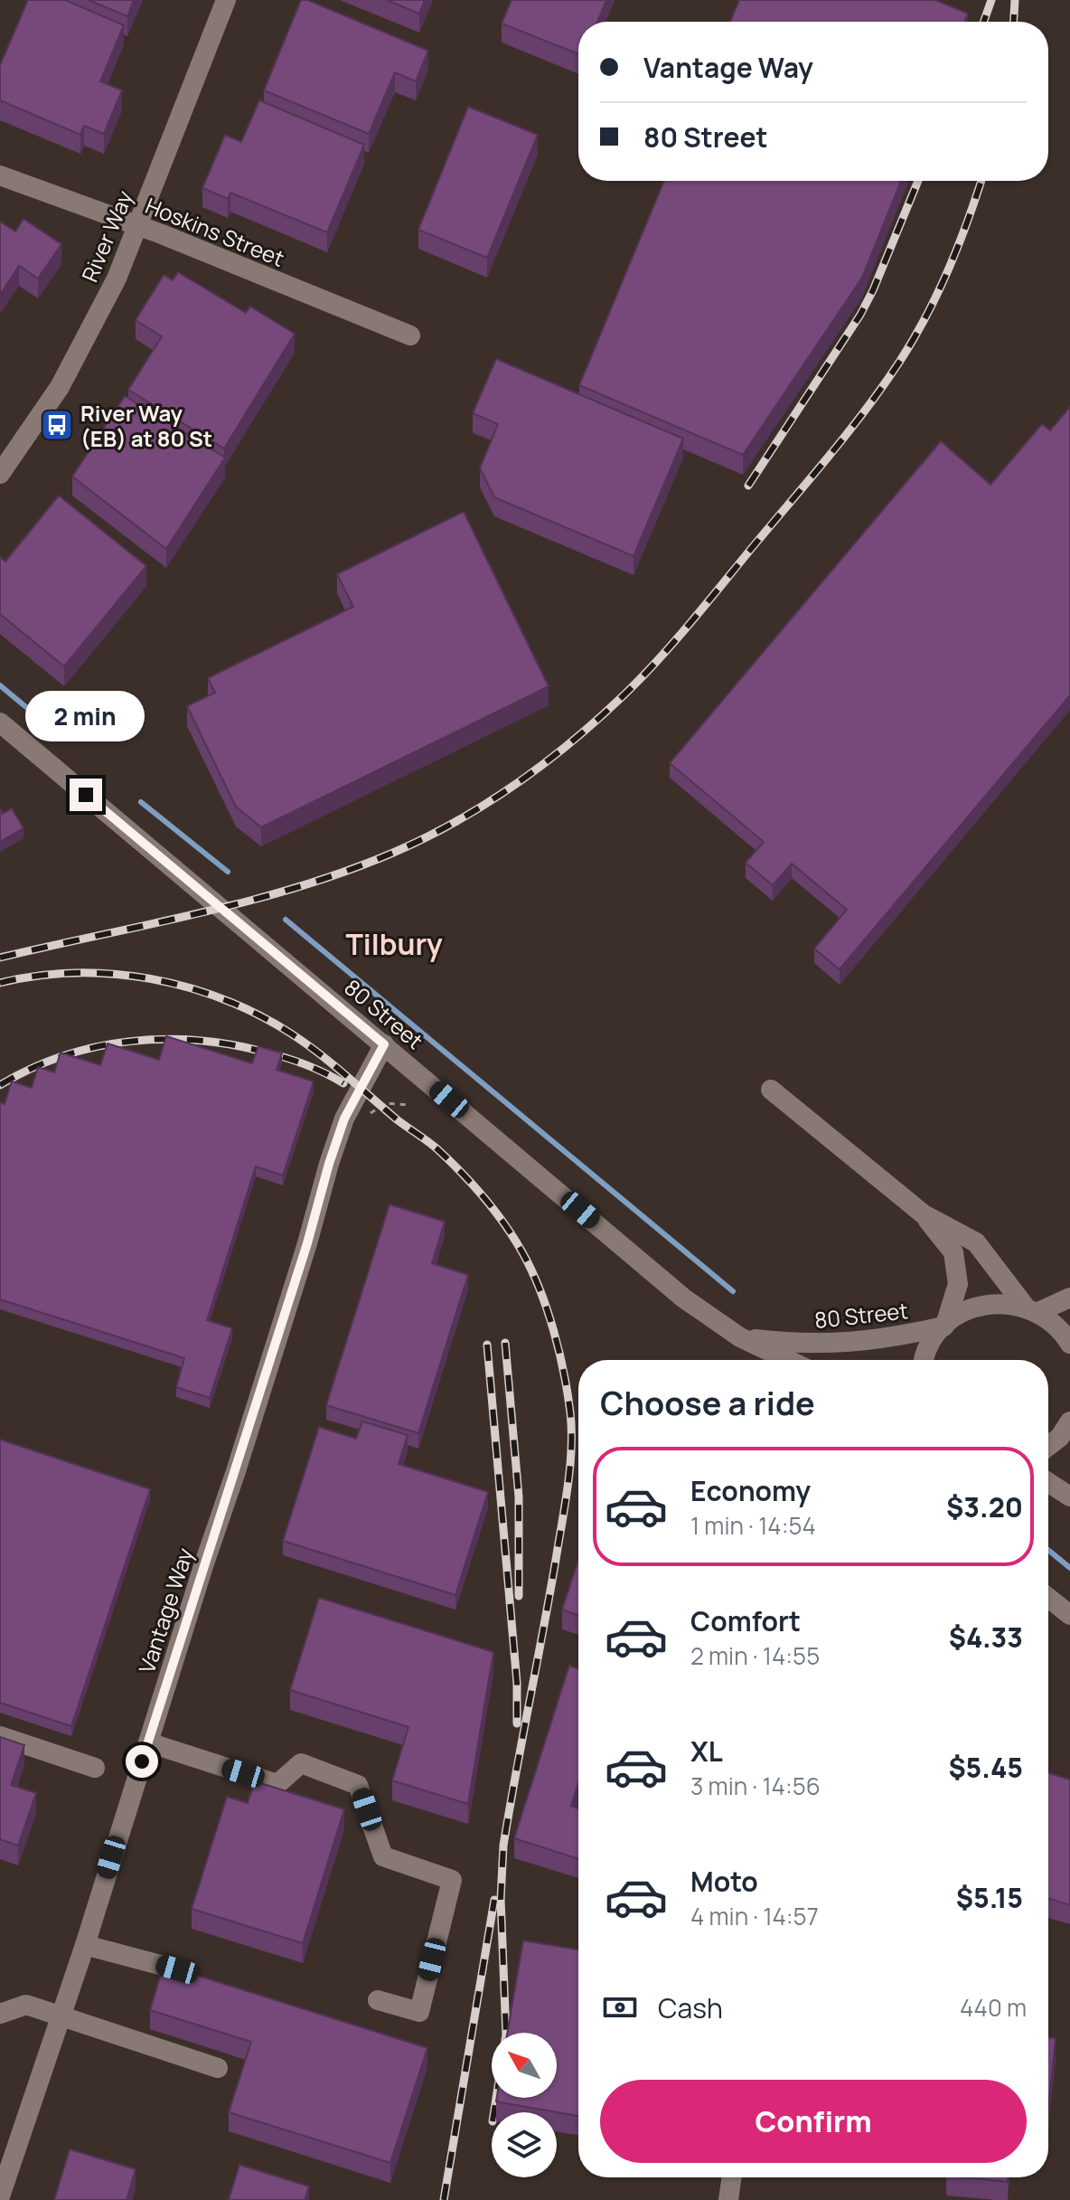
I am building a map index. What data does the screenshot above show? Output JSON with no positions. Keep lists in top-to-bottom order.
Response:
{
  "streets": {
    "street": [
      "Hoskins Street",
      "River Way",
      "80 Street",
      "Vantage Way"
    ]
  },
  "crossings": [
    ["Hoskins Street", "River Way"],
    ["80 Street", "Vantage Way"]
  ],
  "districts": ["Tilbury"],
  "places": {
    "bus stop": ["River Way (EB) at 80 St"]
  },
  "north": "top left",
  "page": {
    "banner": ["Vantage Way", "80 Street"],
    "bubble": "2 min",
    "heading": "Choose a ride",
    "list": [
      {
        "name": "Economy",
        "note": "1 min · 14:54",
        "value": "$3.20"
      },
      {
        "name": "Comfort",
        "note": "2 min · 14:55",
        "value": "$4.33"
      },
      {
        "name": "XL",
        "note": "3 min · 14:56",
        "value": "$5.45"
      },
      {
        "name": "Moto",
        "note": "4 min · 14:57",
        "value": "$5.15"
      }
    ],
    "pay": ["Cash", "440 m"],
    "buttons": "Confirm"
  }
}
